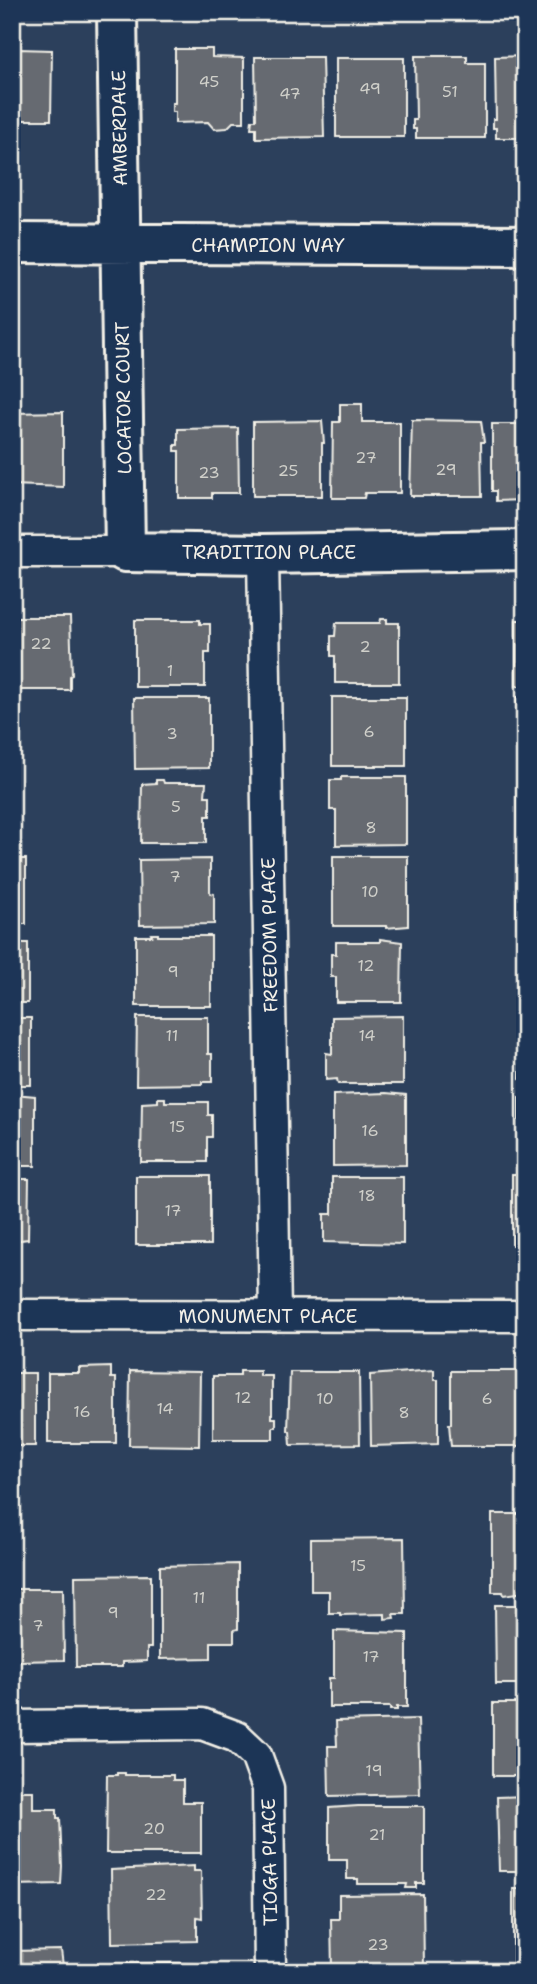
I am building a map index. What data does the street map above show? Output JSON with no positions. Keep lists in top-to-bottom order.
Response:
{
  "streets": {
    "street": [
      "AMBERDALE",
      "CHAMPION WAY",
      "LOCATOR COURT",
      "TRADITION PLACE",
      "FREEDOM PLACE",
      "MONUMENT PLACE",
      "TIOGA PLACE"
    ]
  },
  "crossings": [
    ["AMBERDALE", "CHAMPION WAY"],
    ["AMBERDALE", "LOCATOR COURT"],
    ["CHAMPION WAY", "LOCATOR COURT"],
    ["LOCATOR COURT", "TRADITION PLACE"],
    ["TRADITION PLACE", "FREEDOM PLACE"],
    ["FREEDOM PLACE", "MONUMENT PLACE"]
  ],
  "house_numbers": [
    "45",
    "49",
    "51",
    "47",
    "27",
    "29",
    "25",
    "23",
    "22",
    "2",
    "1",
    "6",
    "3",
    "5",
    "8",
    "7",
    "10",
    "12",
    "9",
    "11",
    "14",
    "15",
    "16",
    "18",
    "17",
    "12",
    "10",
    "6",
    "14",
    "16",
    "8",
    "15",
    "11",
    "9",
    "7",
    "17",
    "19",
    "20",
    "21",
    "22",
    "23"
  ]
}
